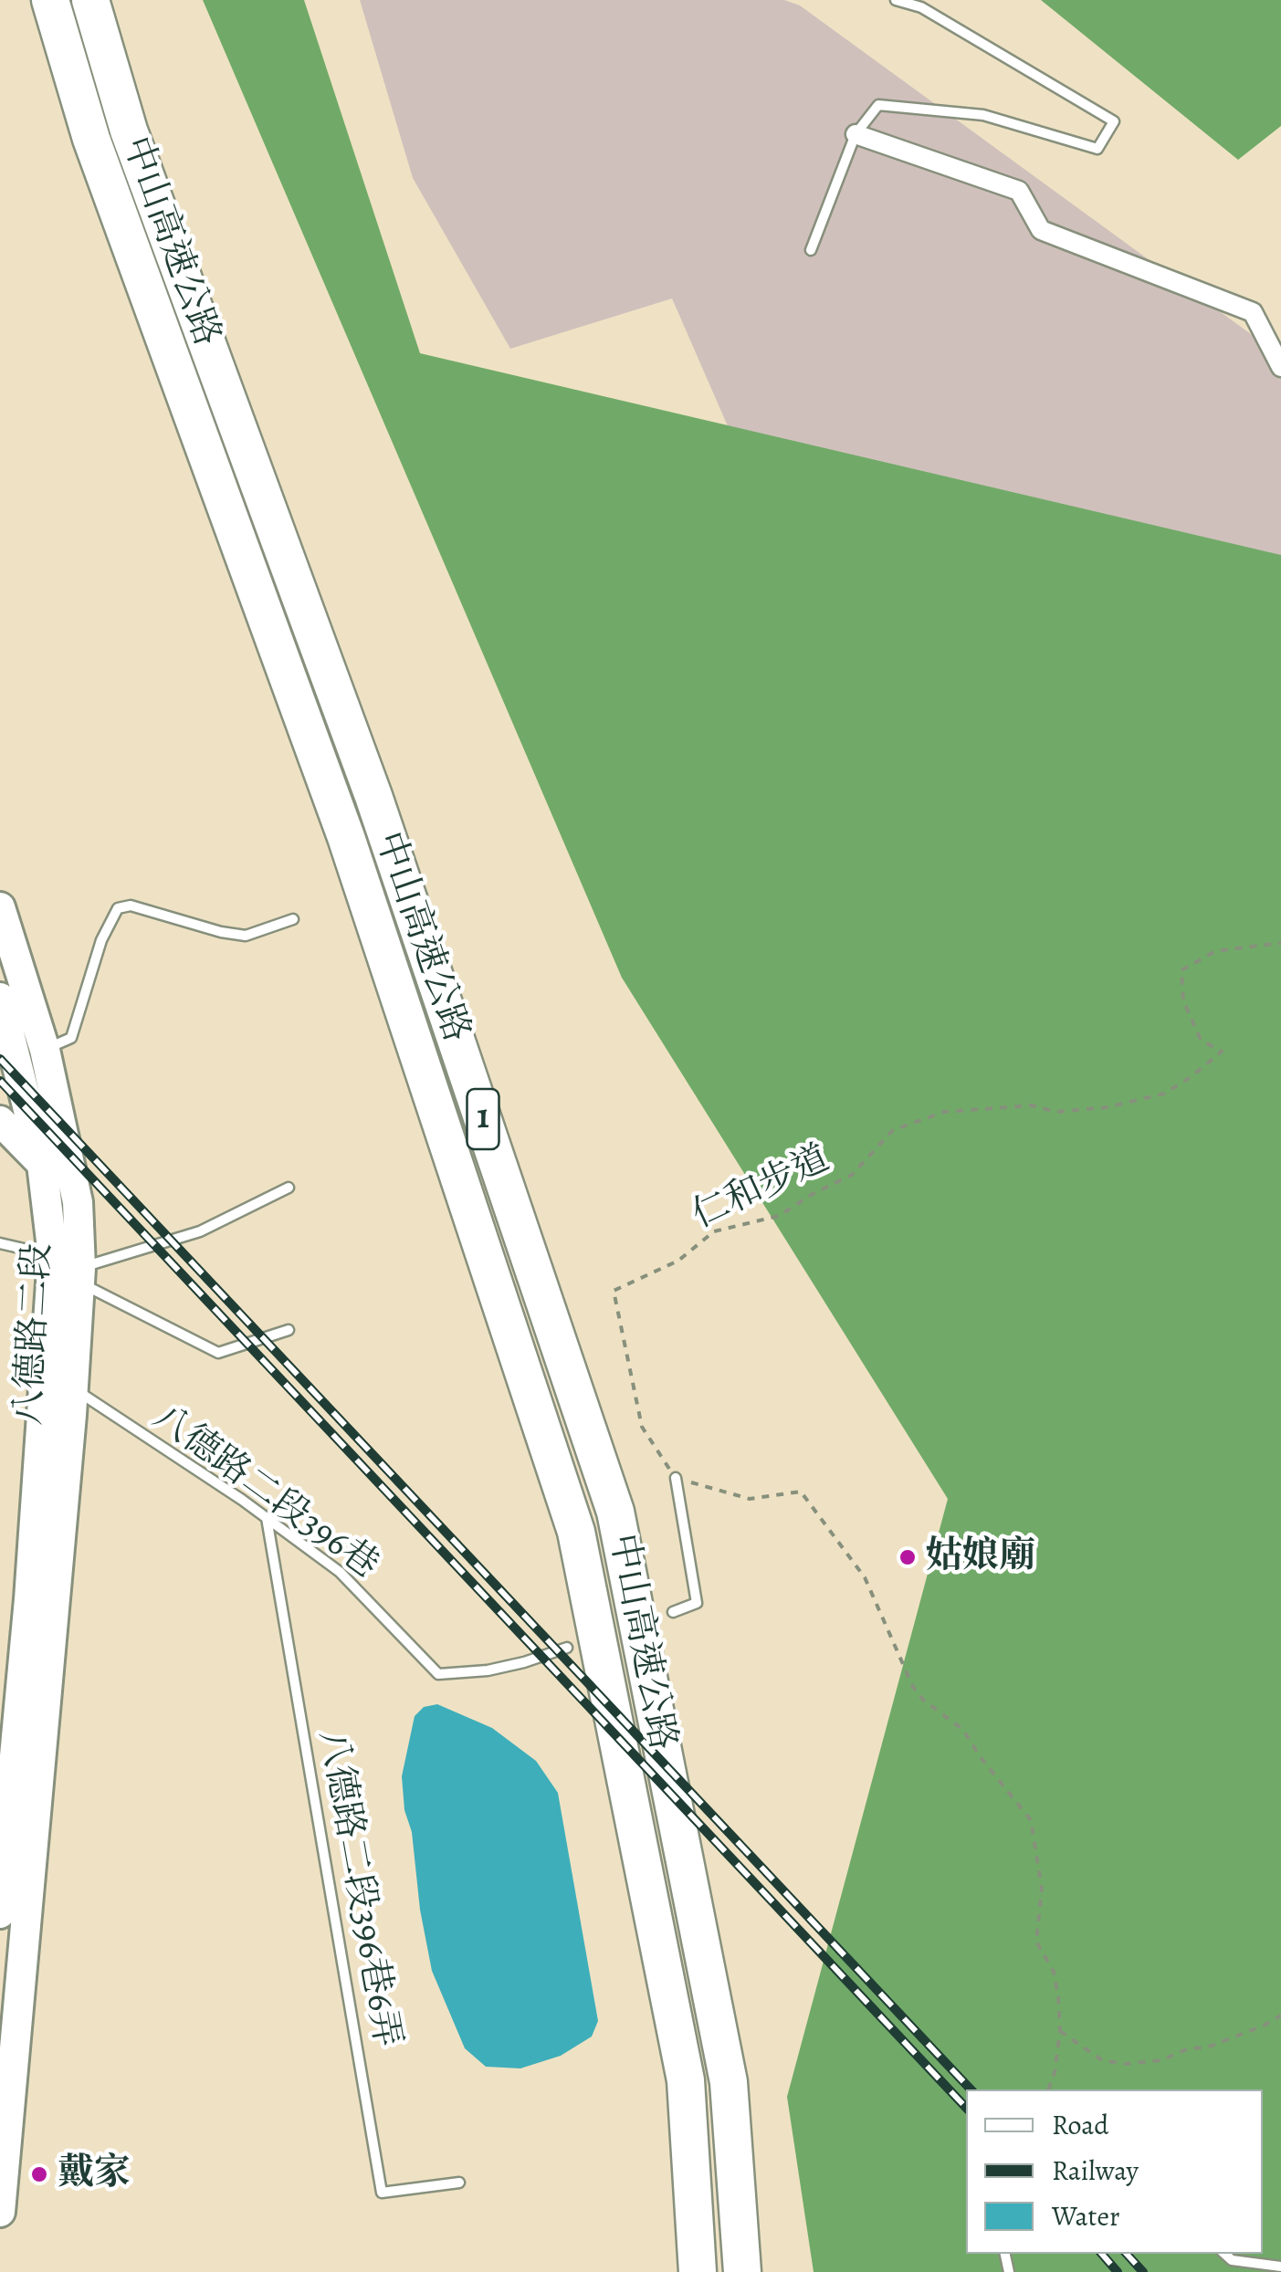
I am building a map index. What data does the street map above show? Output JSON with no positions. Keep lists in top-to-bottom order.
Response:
{
  "streets": {
    "highway": ["中山高速公路", "1"],
    "main road": ["八德路二段"],
    "lane": ["八德路二段396巷", "八德路二段396巷6弄"],
    "path": ["仁和步道"]
  },
  "crossings": [
    ["八德路二段", "八德路二段396巷"],
    ["八德路二段396巷", "八德路二段396巷6弄"]
  ],
  "places": ["姑娘廟", "戴家"],
  "legend": ["Road", "Railway", "Water"]
}
